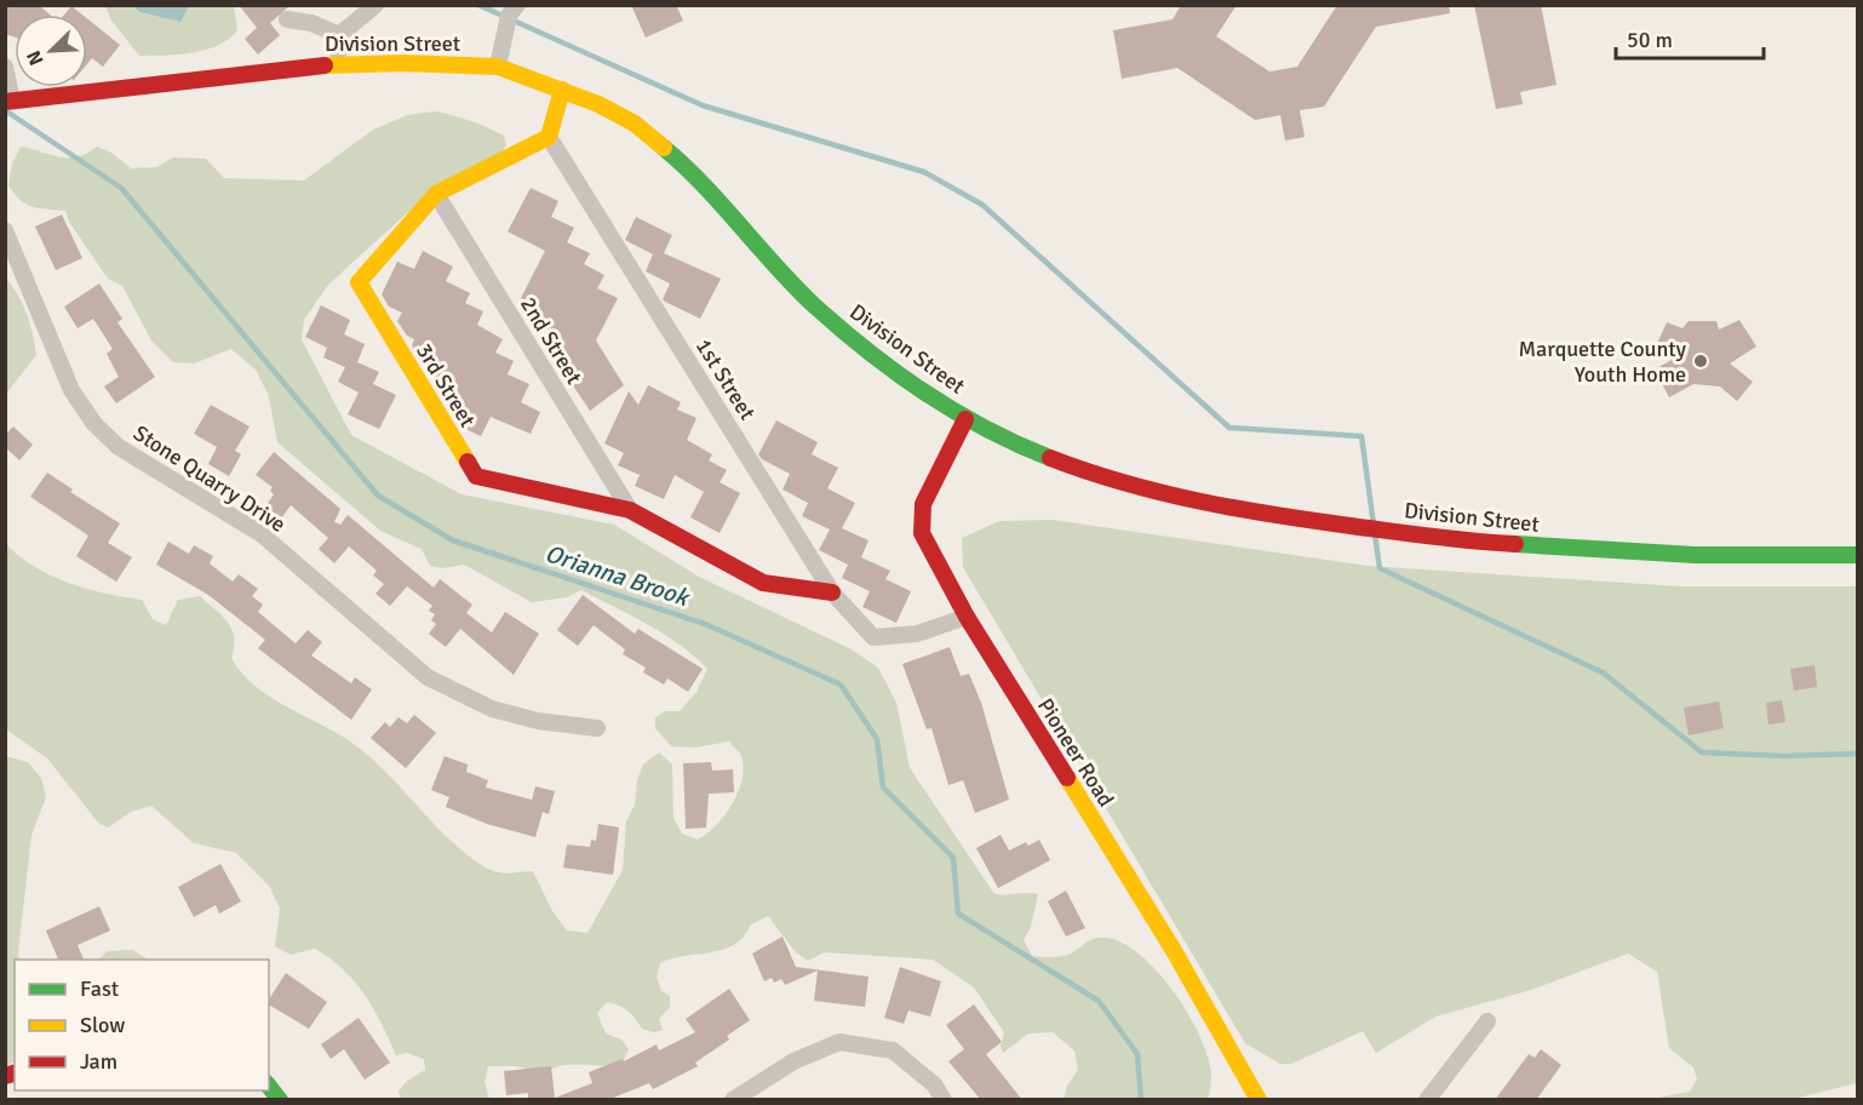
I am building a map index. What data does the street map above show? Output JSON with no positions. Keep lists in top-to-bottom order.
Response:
{
  "streets": {
    "street": [
      "Division Street",
      "2nd Street",
      "1st Street",
      "3rd Street",
      "Stone Quarry Drive",
      "Pioneer Road"
    ]
  },
  "crossings": [
    ["Division Street", "Pioneer Road"],
    ["2nd Street", "3rd Street"],
    ["1st Street", "Pioneer Road"]
  ],
  "water": ["Orianna Brook"],
  "places": ["Marquette County Youth Home"],
  "legend": ["Fast", "Slow", "Jam"],
  "scale_bar": "50 m",
  "north": "bottom left"
}
